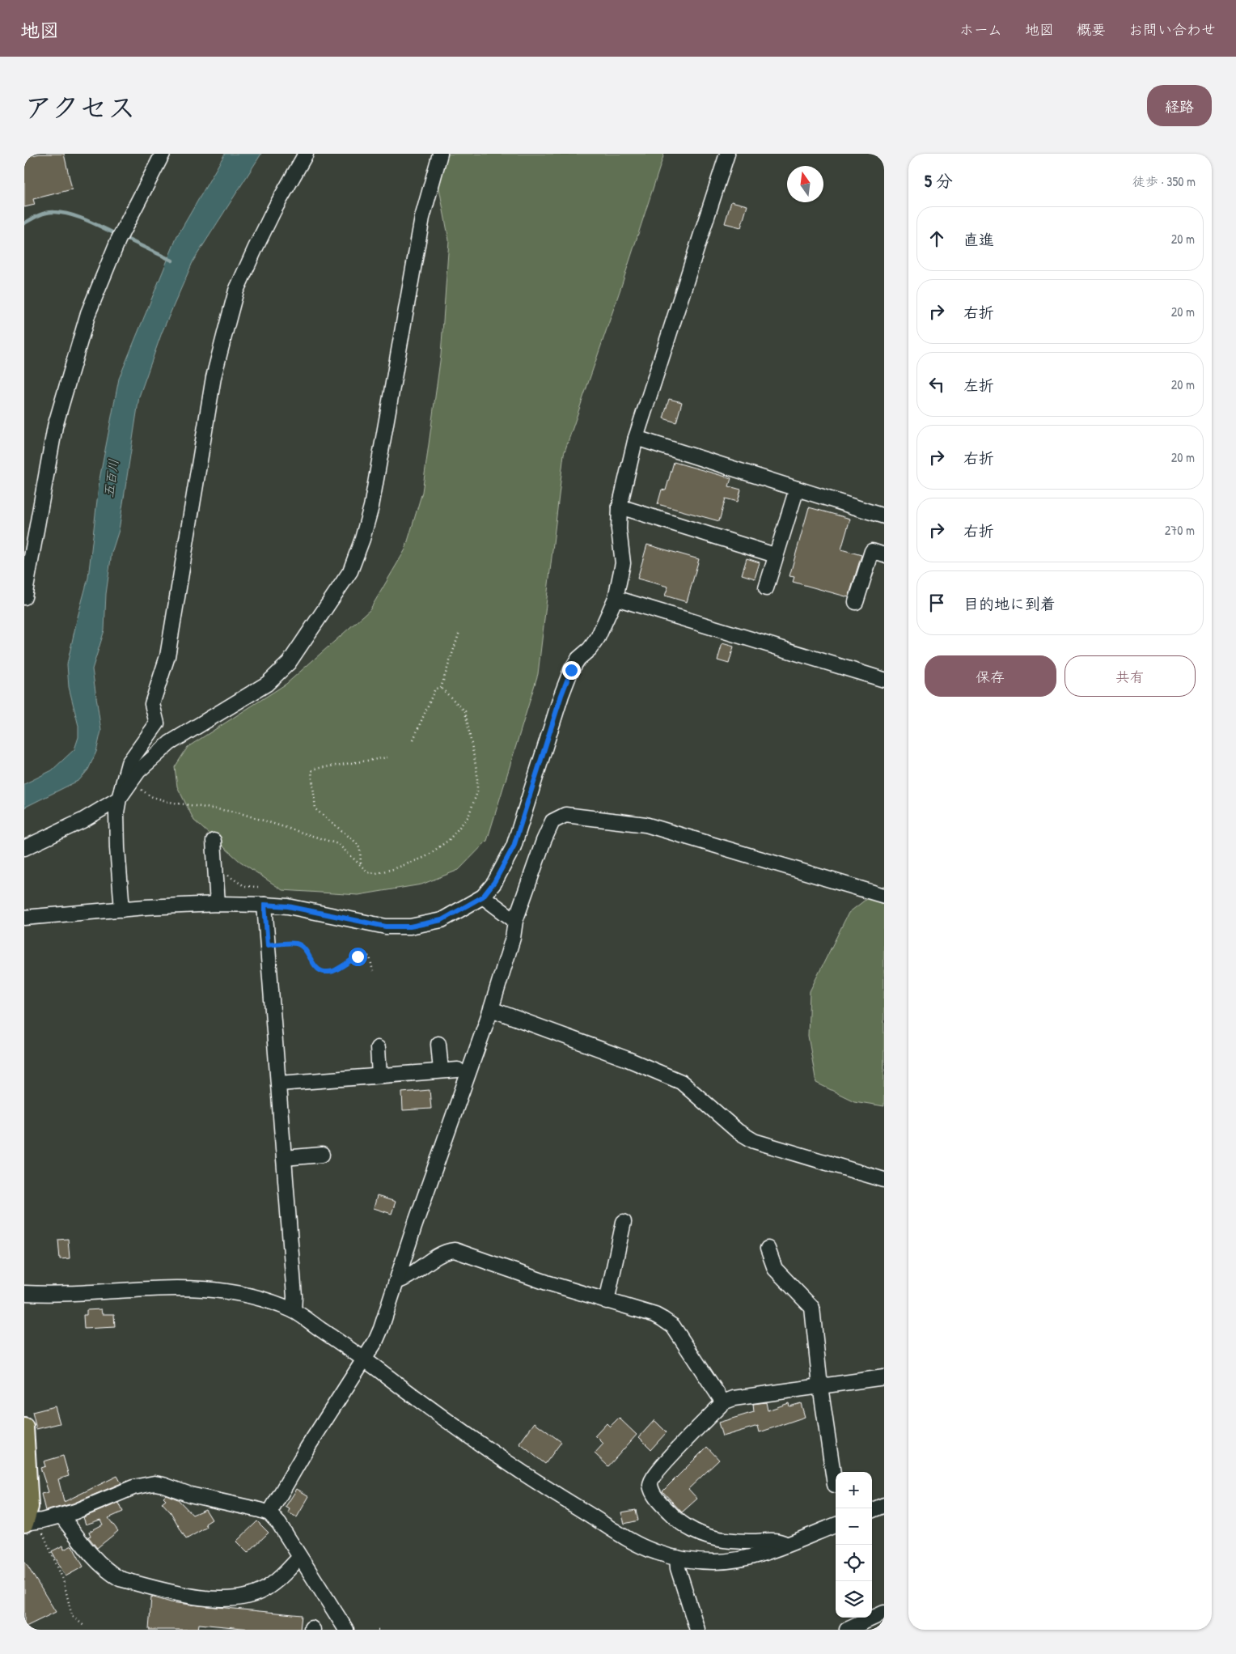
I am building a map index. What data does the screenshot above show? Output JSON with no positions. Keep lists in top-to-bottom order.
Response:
{
  "water": ["五百川"],
  "north": "top",
  "page": {
    "header": "地図",
    "nav": [
      "ホーム",
      "地図",
      "概要",
      "お問い合わせ"
    ],
    "title": "アクセス",
    "buttons": [
      "経路",
      ["保存", "共有"]
    ],
    "heading": ["5 分", "徒歩 · 350 m"],
    "list": [
      ["直進", "20 m"],
      ["右折", "20 m"],
      ["左折", "20 m"],
      ["右折", "20 m"],
      ["右折", "270 m"],
      "目的地に到着"
    ],
    "map_buttons": ["+", "−"]
  }
}
